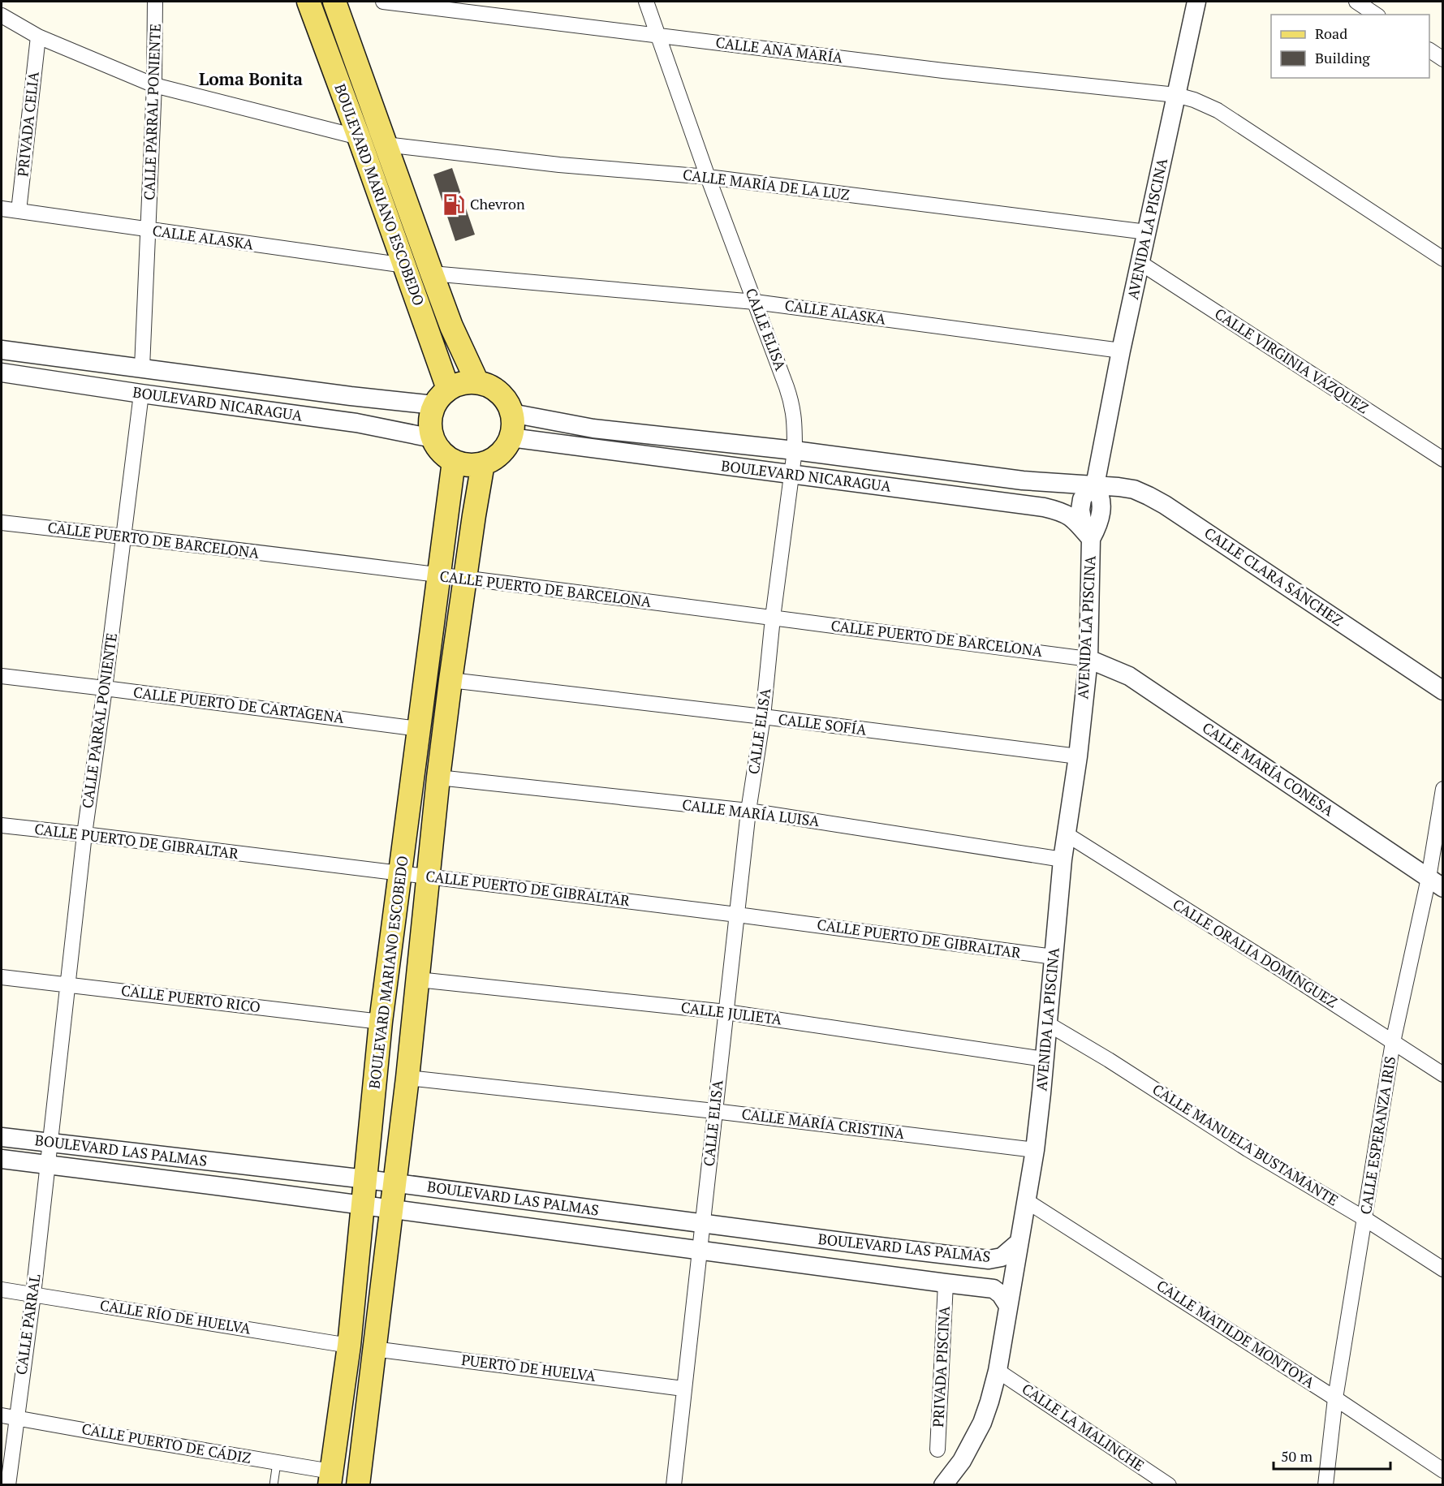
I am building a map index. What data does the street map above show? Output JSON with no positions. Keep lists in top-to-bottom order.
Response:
{
  "streets": {
    "main road": ["BOULEVARD MARIANO ESCOBEDO"],
    "street": [
      "CALLE ANA MARÍA",
      "CALLE PARRAL PONIENTE",
      "PRIVADA CELIA",
      "CALLE MARÍA DE LA LUZ",
      "AVENIDA LA PISCINA",
      "CALLE ALASKA",
      "CALLE ELISA",
      "CALLE VIRGINIA VÁZQUEZ",
      "BOULEVARD NICARAGUA",
      "CALLE PUERTO DE BARCELONA",
      "CALLE CLARA SÁNCHEZ",
      "CALLE PUERTO DE CARTAGENA",
      "CALLE SOFÍA",
      "CALLE MARÍA CONESA",
      "CALLE MARÍA LUISA",
      "CALLE PUERTO DE GIBRALTAR",
      "CALLE ORALIA DOMÍNGUEZ",
      "CALLE PUERTO RICO",
      "CALLE JULIETA",
      "CALLE MARÍA CRISTINA",
      "CALLE ESPERANZA IRIS",
      "CALLE MANUELA BUSTAMANTE",
      "BOULEVARD LAS PALMAS",
      "CALLE RÍO DE HUELVA",
      "CALLE PARRAL",
      "CALLE MATILDE MONTOYA",
      "PRIVADA PISCINA",
      "PUERTO DE HUELVA",
      "CALLE LA MALINCHE",
      "CALLE PUERTO DE CÁDIZ"
    ]
  },
  "crossings": [
    ["CALLE ANA MARÍA", "AVENIDA LA PISCINA"],
    ["CALLE ANA MARÍA", "CALLE ELISA"],
    ["CALLE PARRAL PONIENTE", "CALLE ALASKA"],
    ["CALLE PARRAL PONIENTE", "BOULEVARD NICARAGUA"],
    ["CALLE PARRAL PONIENTE", "CALLE PUERTO DE BARCELONA"],
    ["CALLE PARRAL PONIENTE", "CALLE PUERTO DE CARTAGENA"],
    ["CALLE PARRAL PONIENTE", "CALLE PUERTO DE GIBRALTAR"],
    ["CALLE PARRAL PONIENTE", "CALLE PUERTO RICO"],
    ["CALLE PARRAL PONIENTE", "BOULEVARD LAS PALMAS"],
    ["CALLE PARRAL PONIENTE", "CALLE PARRAL"],
    ["PRIVADA CELIA", "CALLE ALASKA"],
    ["CALLE MARÍA DE LA LUZ", "BOULEVARD MARIANO ESCOBEDO"],
    ["CALLE MARÍA DE LA LUZ", "AVENIDA LA PISCINA"],
    ["CALLE MARÍA DE LA LUZ", "CALLE ELISA"],
    ["BOULEVARD MARIANO ESCOBEDO", "CALLE ALASKA"],
    ["BOULEVARD MARIANO ESCOBEDO", "BOULEVARD NICARAGUA"],
    ["BOULEVARD MARIANO ESCOBEDO", "CALLE PUERTO DE BARCELONA"],
    ["BOULEVARD MARIANO ESCOBEDO", "CALLE PUERTO DE CARTAGENA"],
    ["BOULEVARD MARIANO ESCOBEDO", "CALLE SOFÍA"],
    ["BOULEVARD MARIANO ESCOBEDO", "CALLE MARÍA LUISA"],
    ["BOULEVARD MARIANO ESCOBEDO", "CALLE PUERTO DE GIBRALTAR"],
    ["BOULEVARD MARIANO ESCOBEDO", "CALLE PUERTO RICO"],
    ["BOULEVARD MARIANO ESCOBEDO", "CALLE JULIETA"],
    ["BOULEVARD MARIANO ESCOBEDO", "CALLE MARÍA CRISTINA"],
    ["BOULEVARD MARIANO ESCOBEDO", "BOULEVARD LAS PALMAS"],
    ["BOULEVARD MARIANO ESCOBEDO", "CALLE RÍO DE HUELVA"],
    ["BOULEVARD MARIANO ESCOBEDO", "PUERTO DE HUELVA"],
    ["BOULEVARD MARIANO ESCOBEDO", "CALLE PUERTO DE CÁDIZ"],
    ["AVENIDA LA PISCINA", "CALLE ALASKA"],
    ["AVENIDA LA PISCINA", "CALLE VIRGINIA VÁZQUEZ"],
    ["AVENIDA LA PISCINA", "BOULEVARD NICARAGUA"],
    ["AVENIDA LA PISCINA", "CALLE PUERTO DE BARCELONA"],
    ["AVENIDA LA PISCINA", "CALLE CLARA SÁNCHEZ"],
    ["AVENIDA LA PISCINA", "CALLE SOFÍA"],
    ["AVENIDA LA PISCINA", "CALLE MARÍA CONESA"],
    ["AVENIDA LA PISCINA", "CALLE MARÍA LUISA"],
    ["AVENIDA LA PISCINA", "CALLE PUERTO DE GIBRALTAR"],
    ["AVENIDA LA PISCINA", "CALLE ORALIA DOMÍNGUEZ"],
    ["AVENIDA LA PISCINA", "CALLE JULIETA"],
    ["AVENIDA LA PISCINA", "CALLE MARÍA CRISTINA"],
    ["AVENIDA LA PISCINA", "CALLE MANUELA BUSTAMANTE"],
    ["AVENIDA LA PISCINA", "BOULEVARD LAS PALMAS"],
    ["AVENIDA LA PISCINA", "CALLE MATILDE MONTOYA"],
    ["AVENIDA LA PISCINA", "CALLE LA MALINCHE"],
    ["CALLE ALASKA", "CALLE ELISA"],
    ["CALLE ELISA", "BOULEVARD NICARAGUA"],
    ["CALLE ELISA", "CALLE PUERTO DE BARCELONA"],
    ["CALLE ELISA", "CALLE SOFÍA"],
    ["CALLE ELISA", "CALLE MARÍA LUISA"],
    ["CALLE ELISA", "CALLE PUERTO DE GIBRALTAR"],
    ["CALLE ELISA", "CALLE JULIETA"],
    ["CALLE ELISA", "CALLE MARÍA CRISTINA"],
    ["CALLE ELISA", "BOULEVARD LAS PALMAS"],
    ["CALLE ELISA", "PUERTO DE HUELVA"],
    ["BOULEVARD NICARAGUA", "CALLE CLARA SÁNCHEZ"],
    ["CALLE PUERTO DE BARCELONA", "CALLE MARÍA CONESA"],
    ["CALLE MARÍA CONESA", "CALLE ESPERANZA IRIS"],
    ["CALLE ORALIA DOMÍNGUEZ", "CALLE ESPERANZA IRIS"],
    ["CALLE ESPERANZA IRIS", "CALLE MANUELA BUSTAMANTE"],
    ["CALLE ESPERANZA IRIS", "CALLE MATILDE MONTOYA"],
    ["BOULEVARD LAS PALMAS", "CALLE PARRAL"],
    ["BOULEVARD LAS PALMAS", "PRIVADA PISCINA"],
    ["CALLE RÍO DE HUELVA", "CALLE PARRAL"],
    ["CALLE PARRAL", "CALLE PUERTO DE CÁDIZ"]
  ],
  "districts": ["Loma Bonita"],
  "places": {
    "fuel station": ["Chevron"]
  },
  "legend": ["Road", "Building"],
  "scale_bar": "50 m"
}
